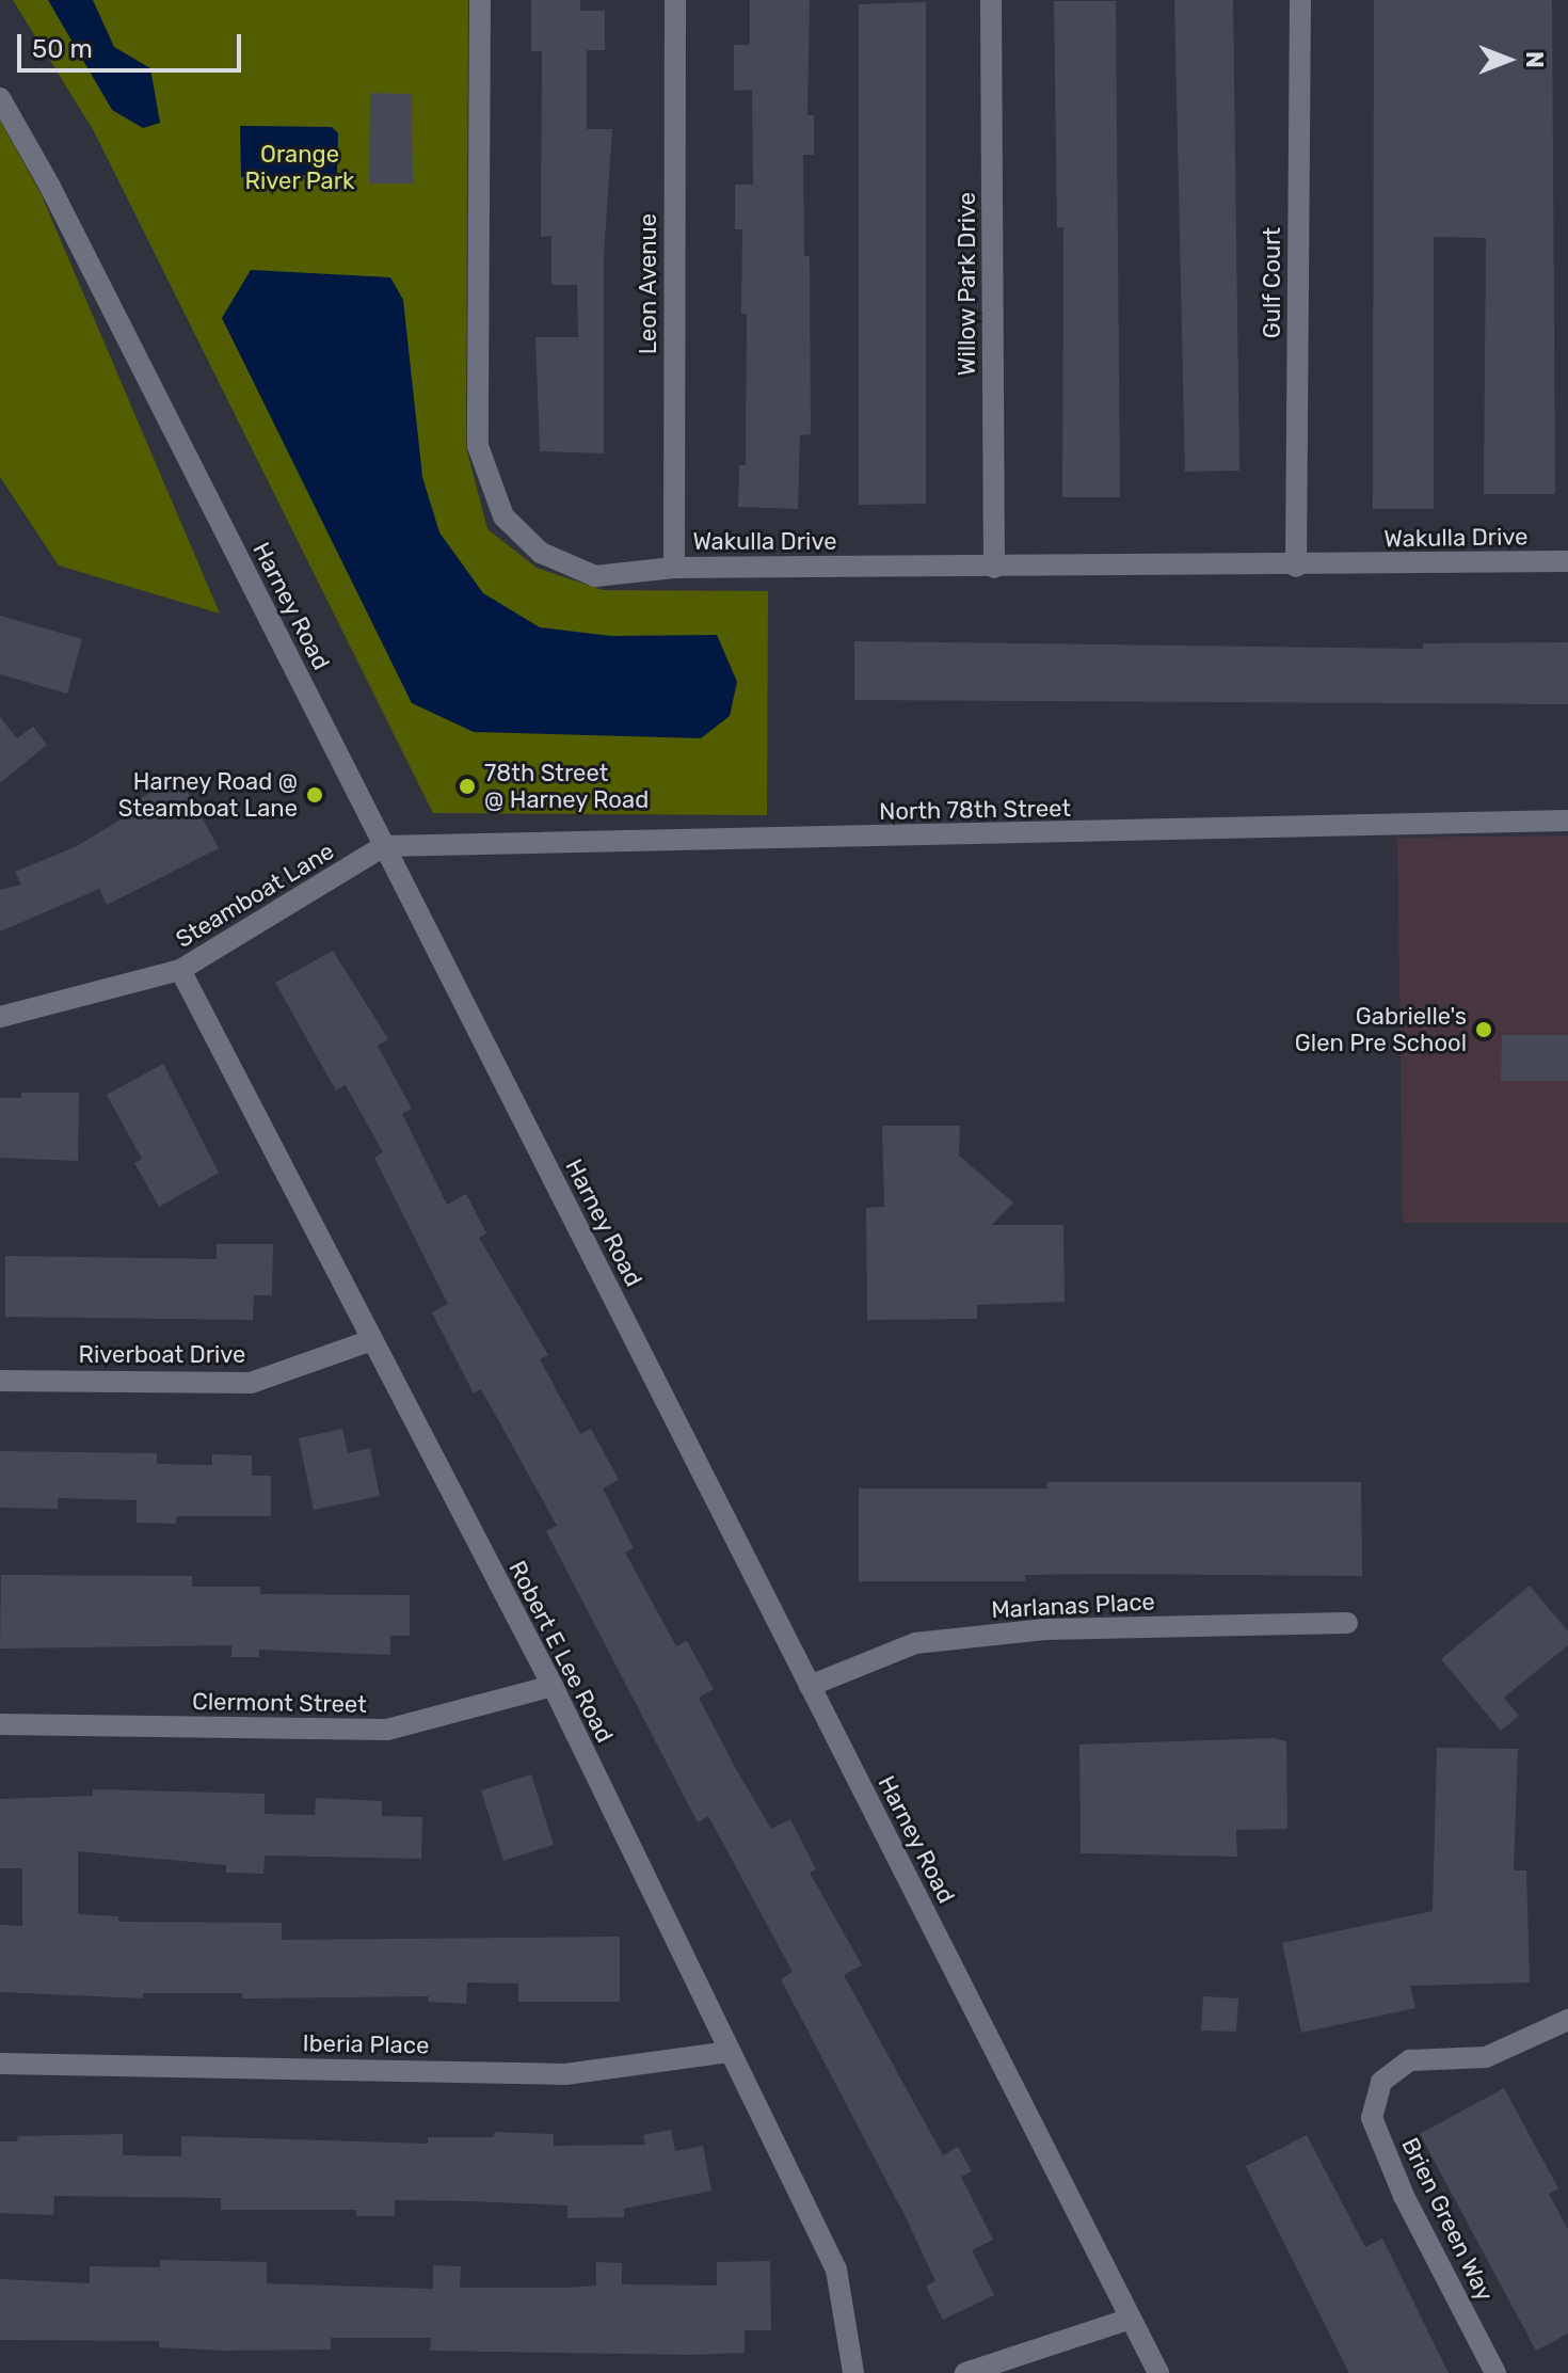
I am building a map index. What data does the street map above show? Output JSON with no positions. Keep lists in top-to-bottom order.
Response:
{
  "streets": {
    "street": [
      "Gulf Court",
      "Leon Avenue",
      "Willow Park Drive",
      "Wakulla Drive",
      "Harney Road",
      "North 78th Street",
      "Steamboat Lane",
      "Riverboat Drive",
      "Marlanas Place",
      "Robert E Lee Road",
      "Clermont Street",
      "Iberia Place",
      "Brien Green Way"
    ]
  },
  "crossings": [
    ["Gulf Court", "Wakulla Drive"],
    ["Leon Avenue", "Wakulla Drive"],
    ["Willow Park Drive", "Wakulla Drive"],
    ["Harney Road", "North 78th Street"],
    ["Harney Road", "Steamboat Lane"],
    ["Harney Road", "Marlanas Place"],
    ["North 78th Street", "Steamboat Lane"],
    ["Steamboat Lane", "Robert E Lee Road"],
    ["Riverboat Drive", "Robert E Lee Road"],
    ["Robert E Lee Road", "Clermont Street"],
    ["Robert E Lee Road", "Iberia Place"]
  ],
  "parks": ["Orange River Park"],
  "places": ["78th Street @ Harney Road", "Harney Road @ Steamboat Lane", "Gabrielle's Glen Pre School"],
  "scale_bar": "50 m",
  "north": "right"
}
